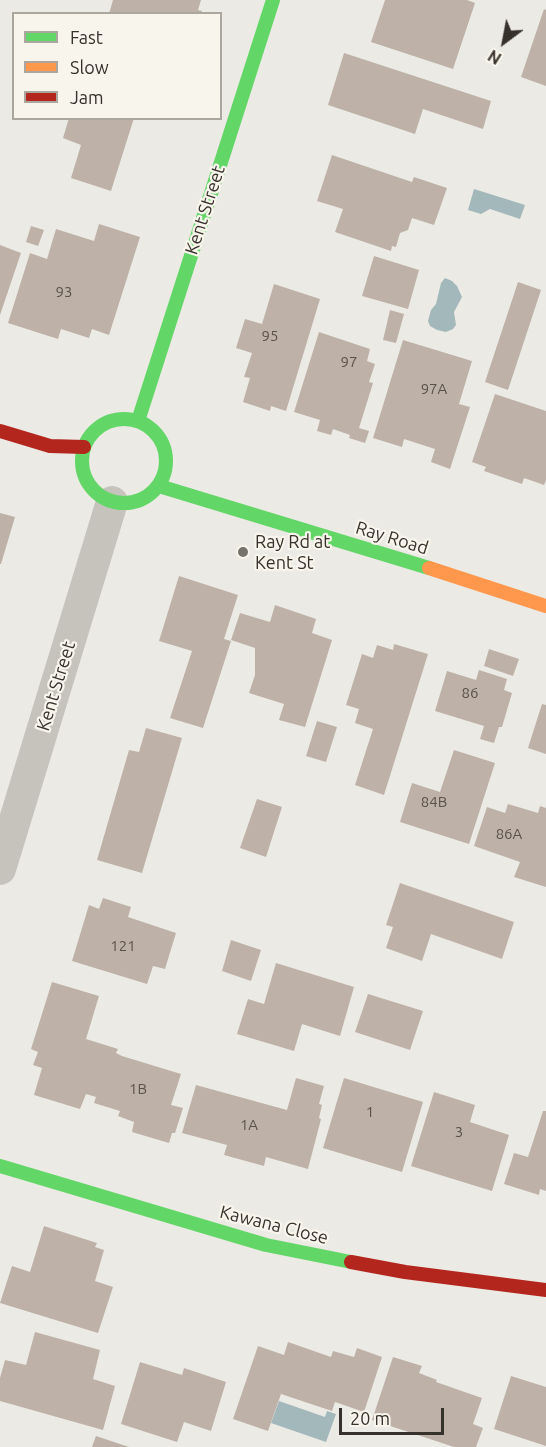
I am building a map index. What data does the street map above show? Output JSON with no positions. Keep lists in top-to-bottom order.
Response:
{
  "streets": {
    "street": ["Kent Street", "Ray Road", "Kawana Close"]
  },
  "crossings": [
    ["Kent Street", "Ray Road"]
  ],
  "places": ["Ray Rd at Kent St"],
  "house_numbers": [
    "93",
    "95",
    "97",
    "97A",
    "86",
    "84B",
    "86A",
    "121",
    "1B",
    "1",
    "1A",
    "3"
  ],
  "legend": ["Fast", "Slow", "Jam"],
  "scale_bar": "20 m",
  "north": "bottom left"
}
